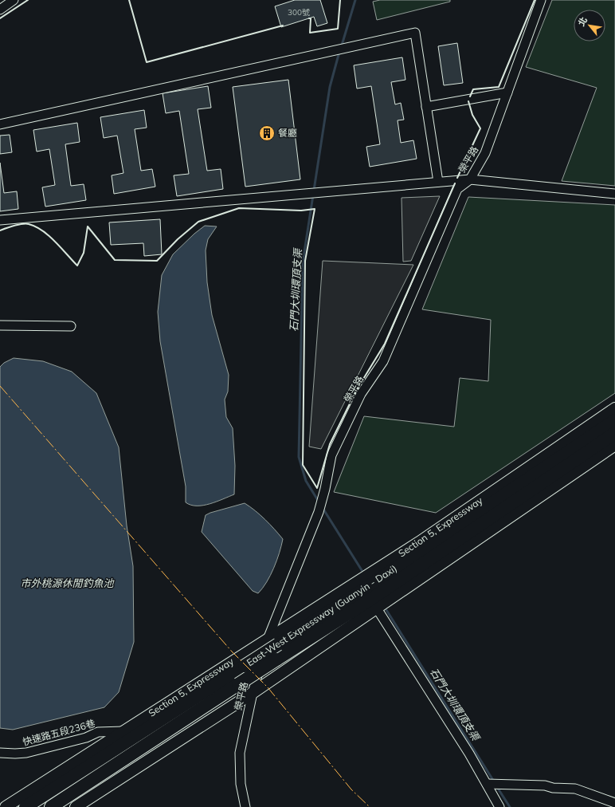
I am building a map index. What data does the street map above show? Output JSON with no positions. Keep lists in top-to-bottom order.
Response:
{
  "streets": {
    "highway": ["East-West Expressway (Guanyin - Daxi)"],
    "main road": ["Section 5, Expressway"],
    "street": ["榮平路", "快速路五段236巷"]
  },
  "crossings": [
    ["榮平路", "Section 5, Expressway"],
    ["榮平路", "East-West Expressway (Guanyin - Daxi)"],
    ["Section 5, Expressway", "East-West Expressway (Guanyin - Daxi)"],
    ["Section 5, Expressway", "快速路五段236巷"]
  ],
  "water": ["石門大圳環頂支渠", "市外桃源休閒釣魚池"],
  "places": {
    "building": ["餐廳"]
  },
  "house_numbers": ["300號"],
  "north": "top left"
}
